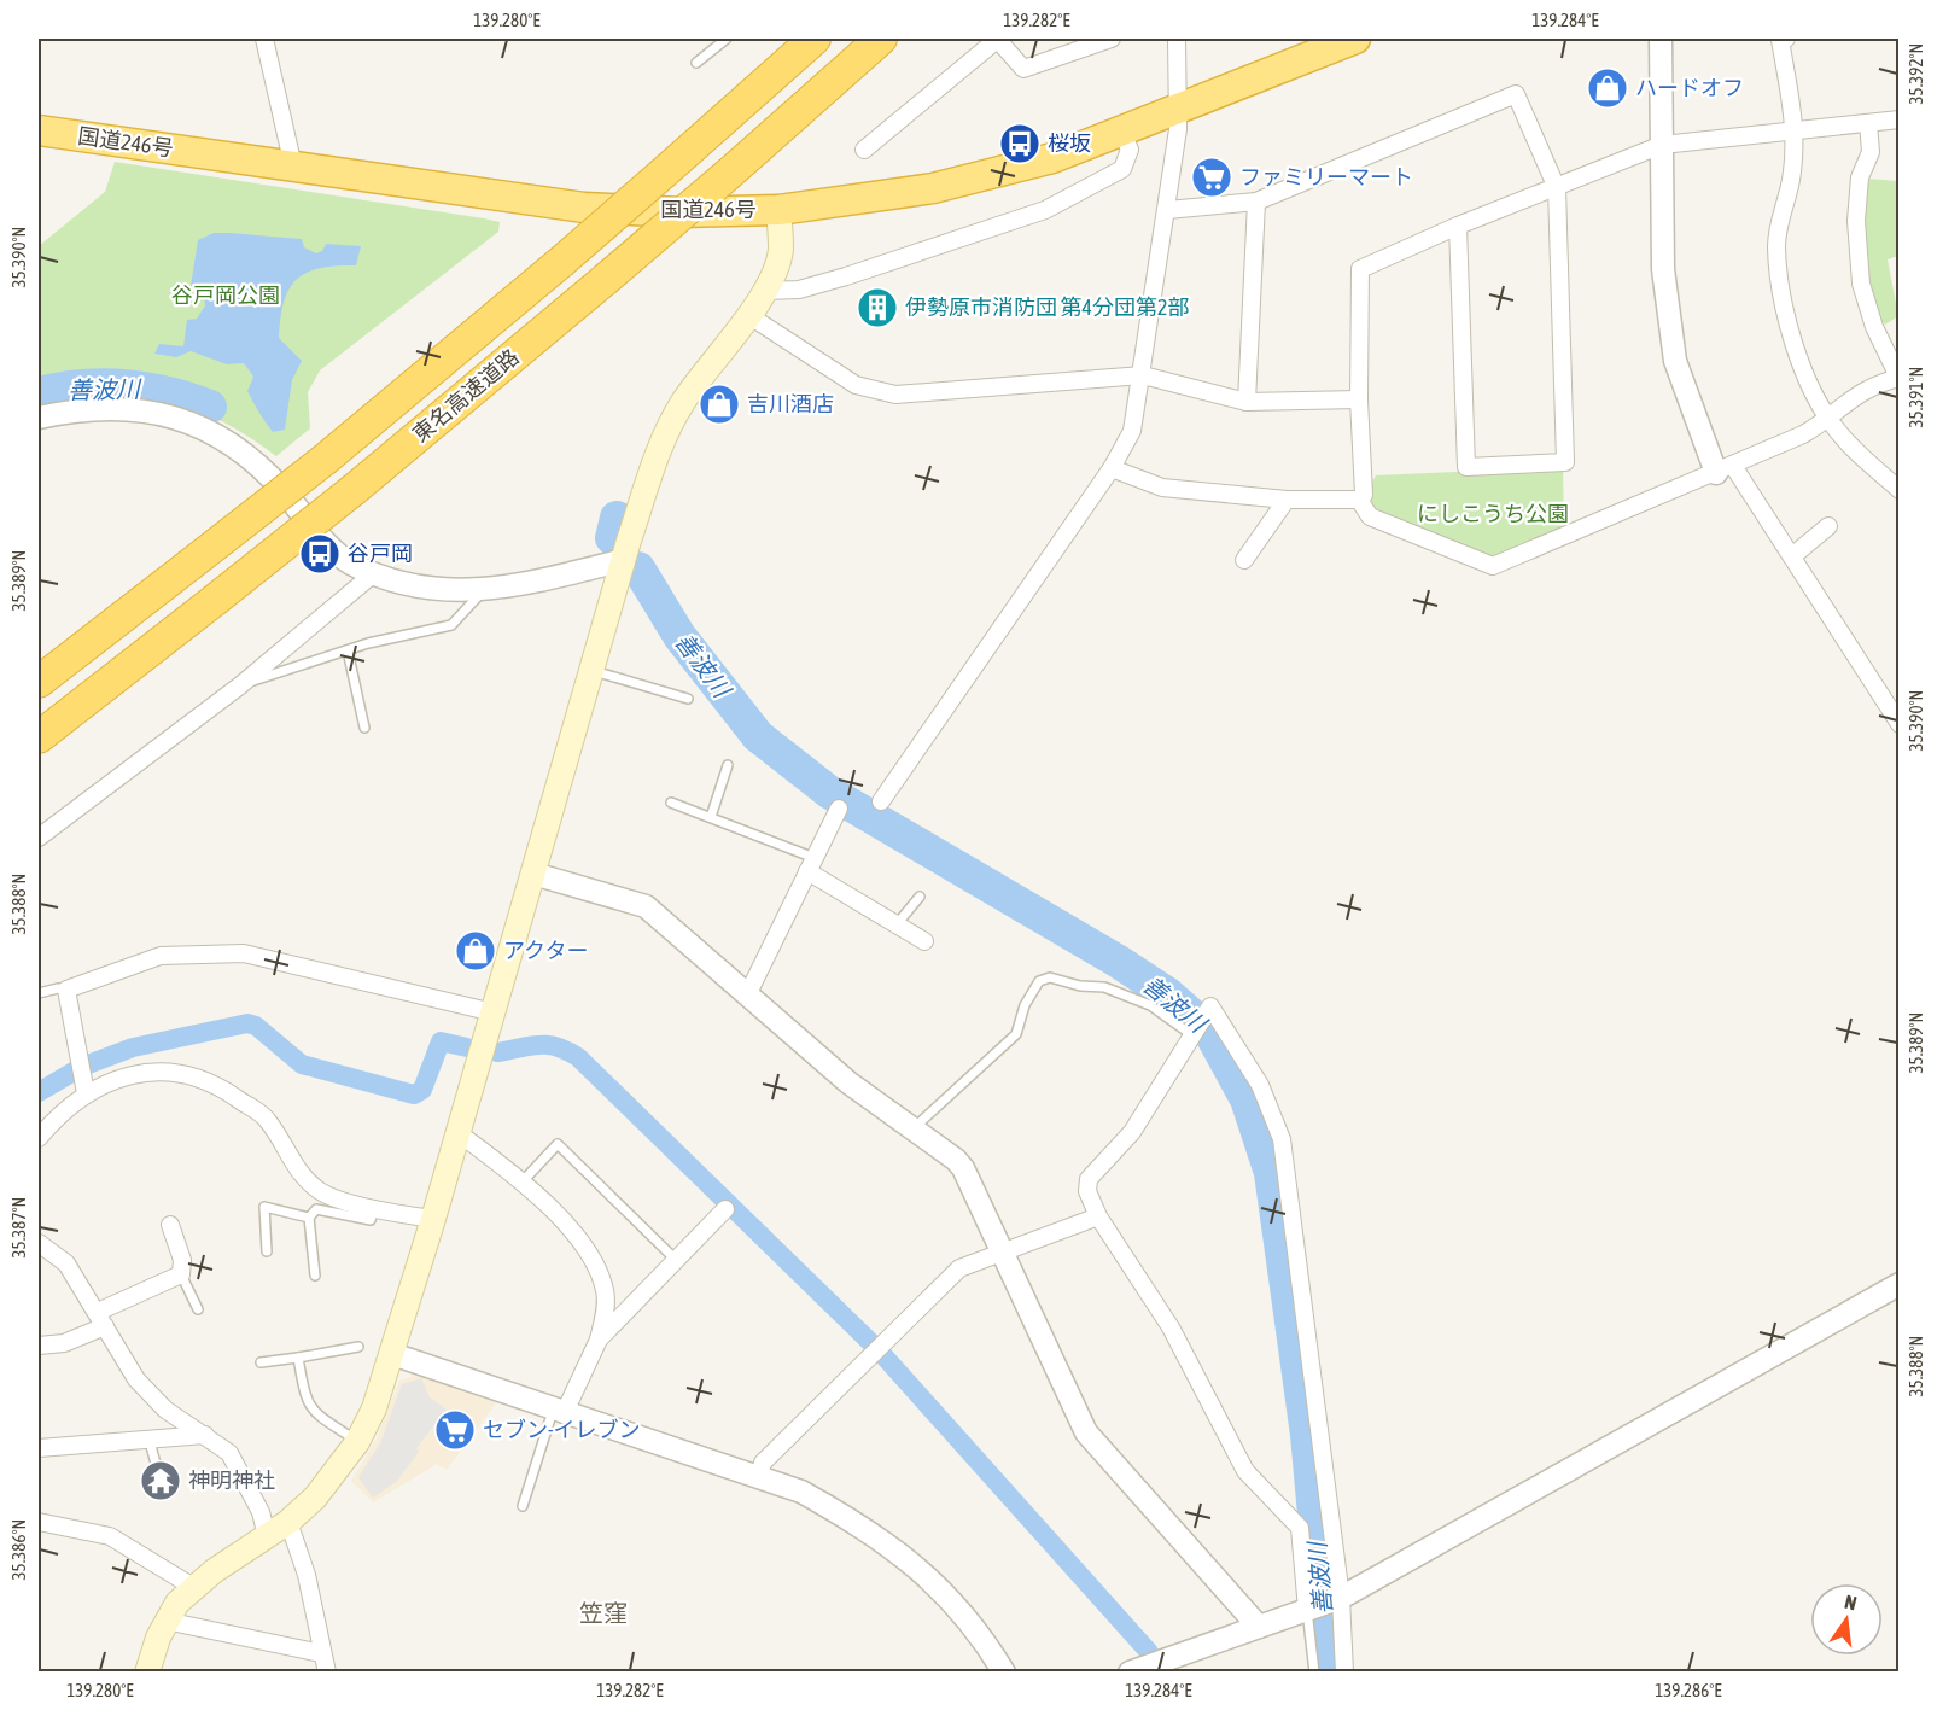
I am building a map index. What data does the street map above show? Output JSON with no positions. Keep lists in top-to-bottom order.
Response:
{
  "streets": {
    "highway": ["国道246号", "東名高速道路"]
  },
  "districts": ["笠窪"],
  "water": ["善波川"],
  "parks": ["谷戸岡公園", "にしこうち公園"],
  "places": {
    "shop": ["ハードオフ", "吉川酒店", "アクター"],
    "bus stop": ["桜坂", "谷戸岡"],
    "supermarket": ["ファミリーマート", "セブン-イレブン"],
    "building": ["伊勢原市消防団 第4分団第2部"],
    "temple": ["神明神社"]
  },
  "north": "top",
  "coordinates": [
    "139.280°E",
    "139.282°E",
    "139.284°E",
    "35.392°N",
    "35.390°N",
    "35.391°N",
    "35.389°N",
    "35.388°N",
    "35.387°N",
    "35.386°N",
    "139.286°E"
  ]
}
